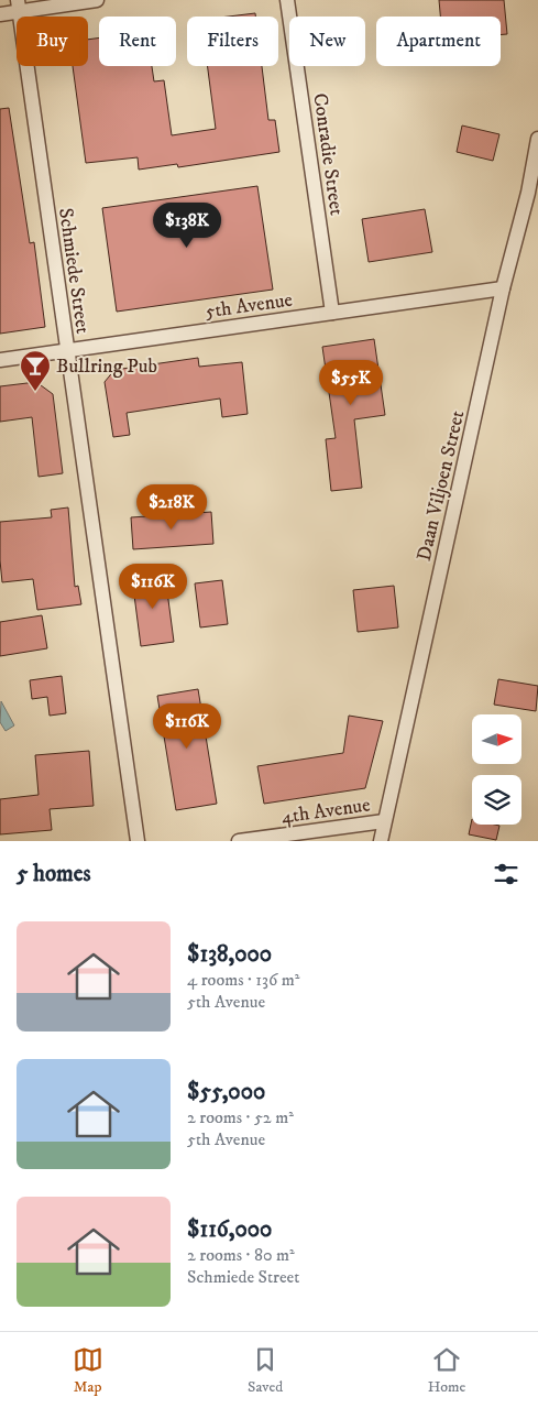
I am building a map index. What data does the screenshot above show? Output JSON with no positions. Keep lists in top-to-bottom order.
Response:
{
  "streets": {
    "street": [
      "Conradie Street",
      "Schmiede Street",
      "5th Avenue",
      "Daan Viljoen Street",
      "4th Avenue"
    ]
  },
  "crossings": [
    ["Conradie Street", "5th Avenue"],
    ["Schmiede Street", "5th Avenue"],
    ["5th Avenue", "Daan Viljoen Street"],
    ["Daan Viljoen Street", "4th Avenue"]
  ],
  "places": {
    "bar": ["Bullring Pub"]
  },
  "north": "right",
  "page": {
    "chip": [
      "Buy",
      "Rent",
      "Filters",
      "New",
      "Apartment"
    ],
    "price": [
      "$138K",
      "$55K",
      "$218K",
      "$116K",
      "$116K"
    ],
    "heading": "5 homes",
    "list": [
      {
        "name": "$138,000",
        "note": "4 rooms · 136 m² · 5th Avenue"
      },
      {
        "name": "$55,000",
        "note": "2 rooms · 52 m² · 5th Avenue"
      },
      {
        "name": "$116,000",
        "note": "2 rooms · 80 m² · Schmiede Street"
      }
    ],
    "tabs": ["Map", "Saved", "Home"]
  }
}
